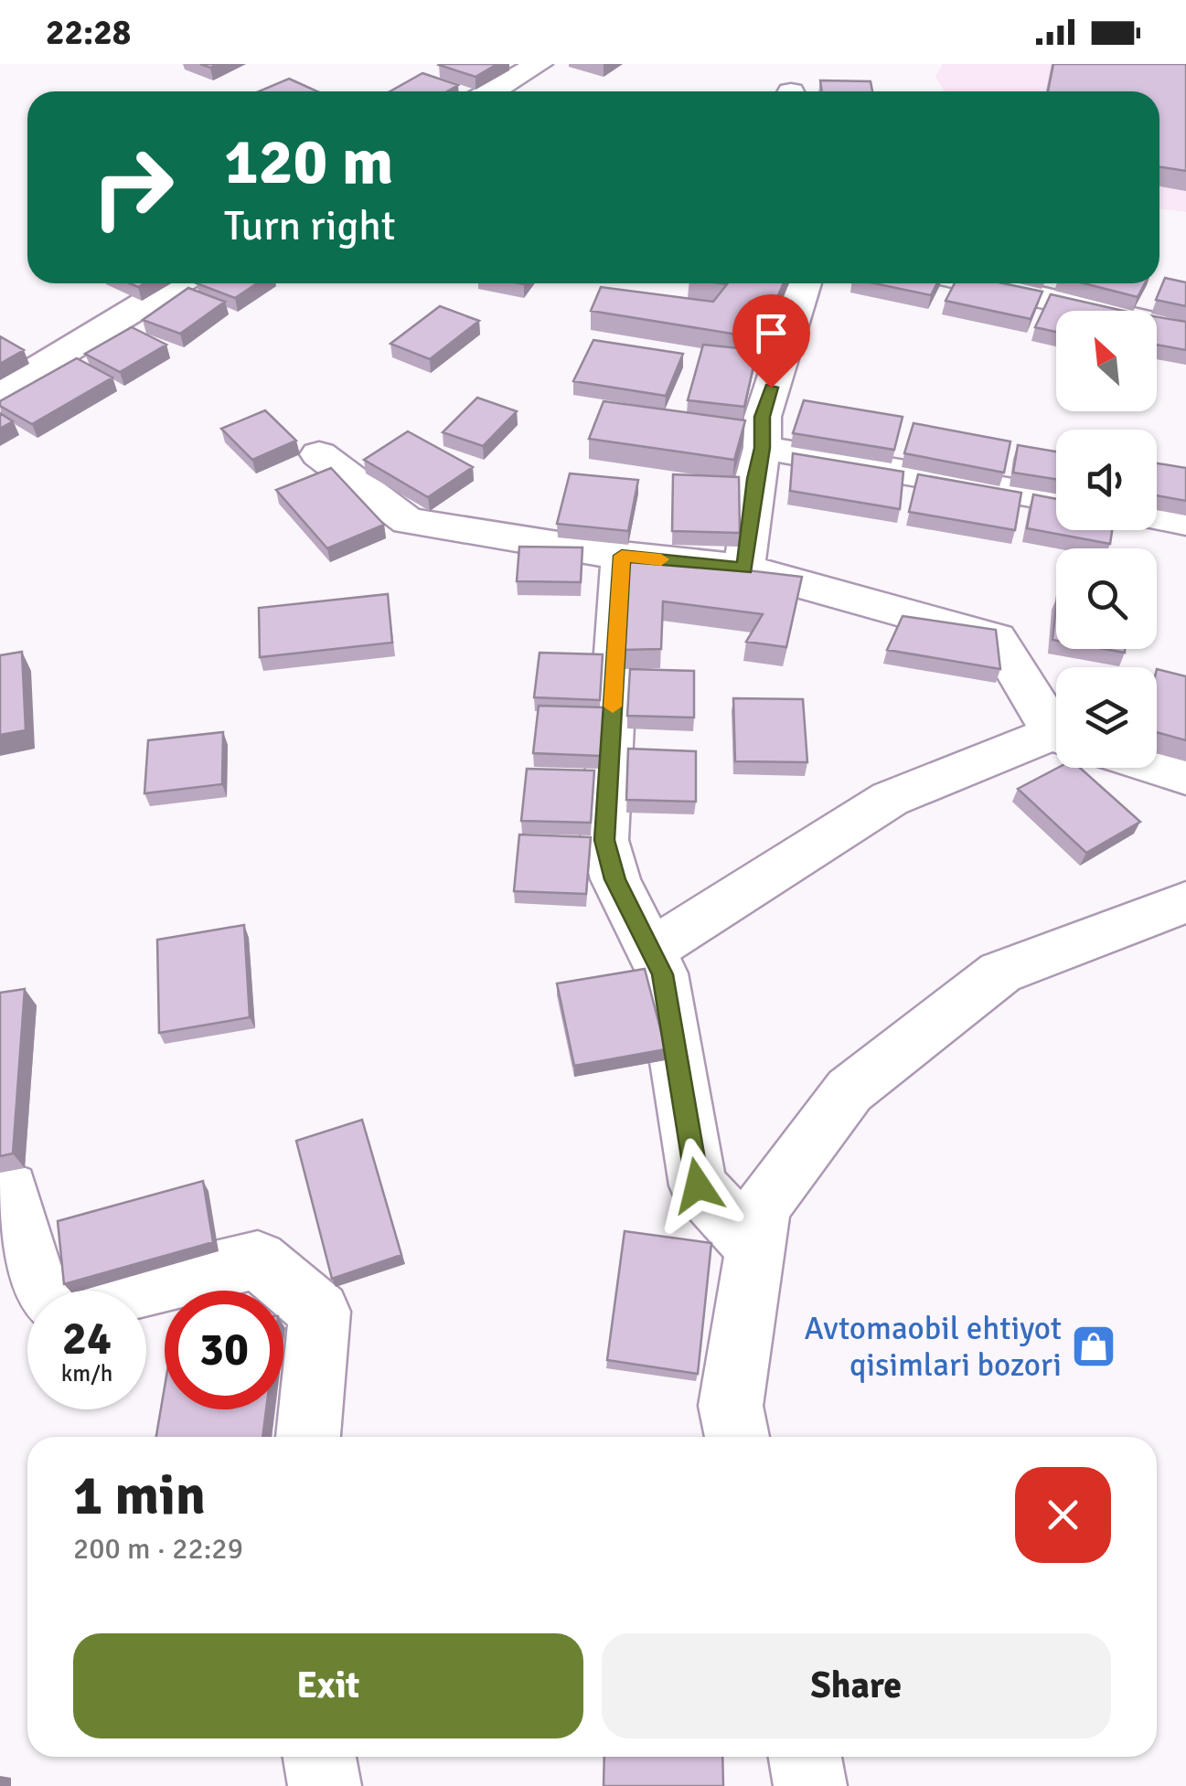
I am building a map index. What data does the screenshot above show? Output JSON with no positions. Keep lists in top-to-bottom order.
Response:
{
  "places": {
    "shop": ["Avtomaobil ehtiyot qisimlari bozori"]
  },
  "north": "top left",
  "page": {
    "status": "22:28",
    "turn": ["120 m", "Turn right"],
    "speed": "24 km/h",
    "limit": "30",
    "heading": ["1 min", "200 m · 22:29"],
    "buttons": ["Exit", "Share"]
  }
}
